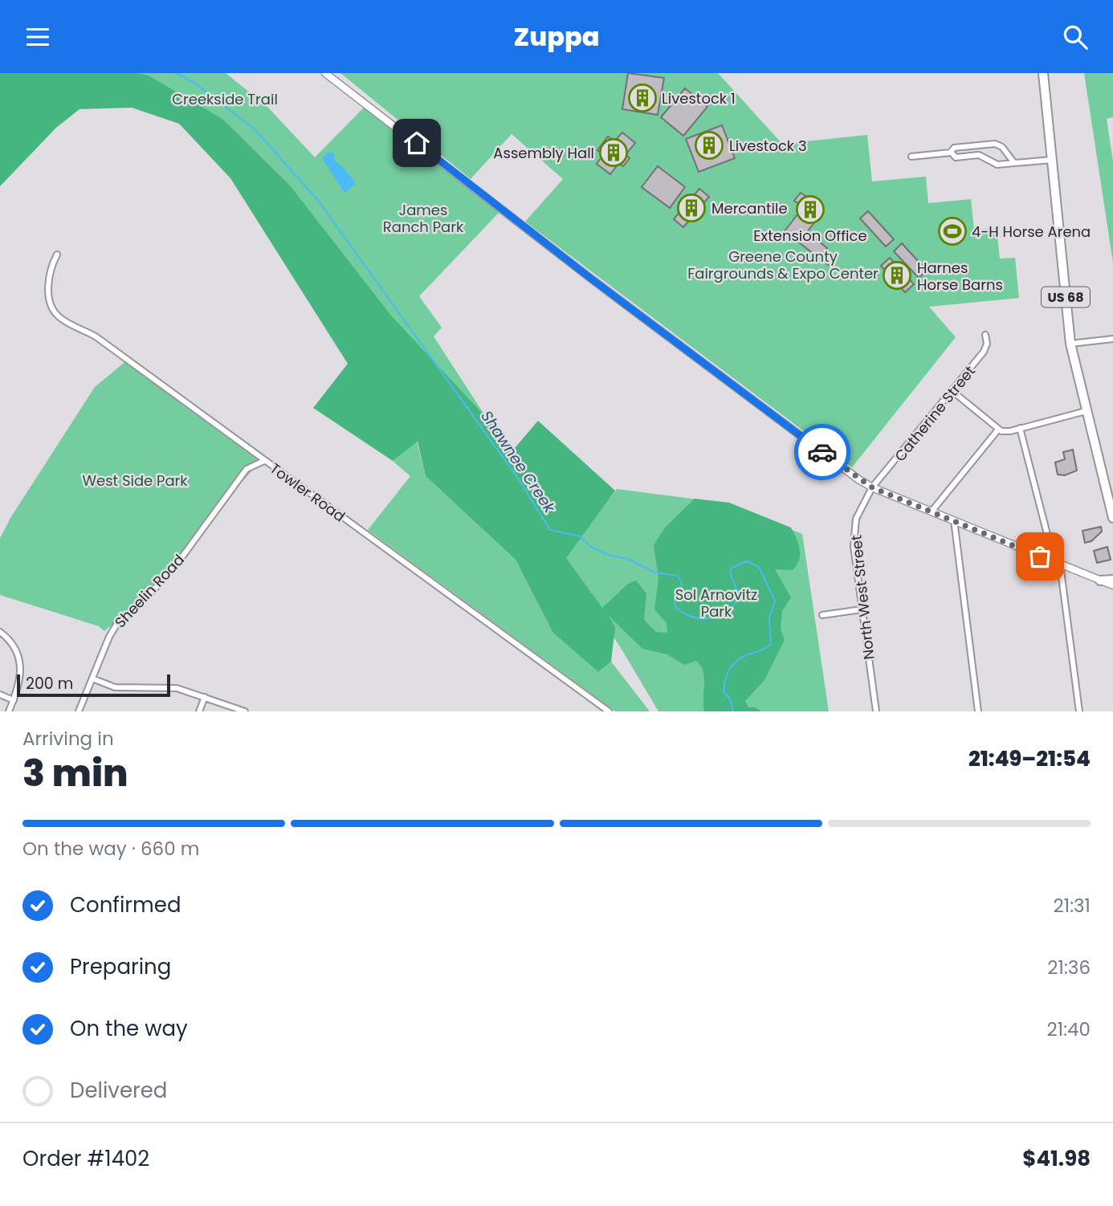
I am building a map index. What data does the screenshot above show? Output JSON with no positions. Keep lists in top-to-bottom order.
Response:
{
  "streets": {
    "highway": ["US 68"],
    "street": [
      "Catherine Street",
      "Towler Road",
      "Sheelin Road",
      "North West Street"
    ]
  },
  "crossings": [
    ["Catherine Street", "North West Street"],
    ["Towler Road", "Sheelin Road"]
  ],
  "water": ["Shawnee Creek"],
  "parks": [
    "Creekside Trail",
    "James Ranch Park",
    "Greene County Fairgrounds & Expo Center",
    "West Side Park",
    "Sol Arnovitz Park"
  ],
  "places": {
    "building": [
      "Livestock 1",
      "Livestock 3",
      "Assembly Hall",
      "Mercantile",
      "Extension Office",
      "Harnes Horse Barns"
    ],
    "sports": ["4-H Horse Arena"]
  },
  "scale_bar": "200 m",
  "page": {
    "header": "Zuppa",
    "scale": "200 m",
    "heading": ["3 min", "Arriving in", "21:49–21:54"],
    "panel": ["Order #1402", "$41.98"],
    "bar": "On the way · 660 m",
    "list": [
      ["Confirmed", "21:31"],
      ["Preparing", "21:36"],
      ["On the way", "21:40"],
      "Delivered"
    ]
  }
}
